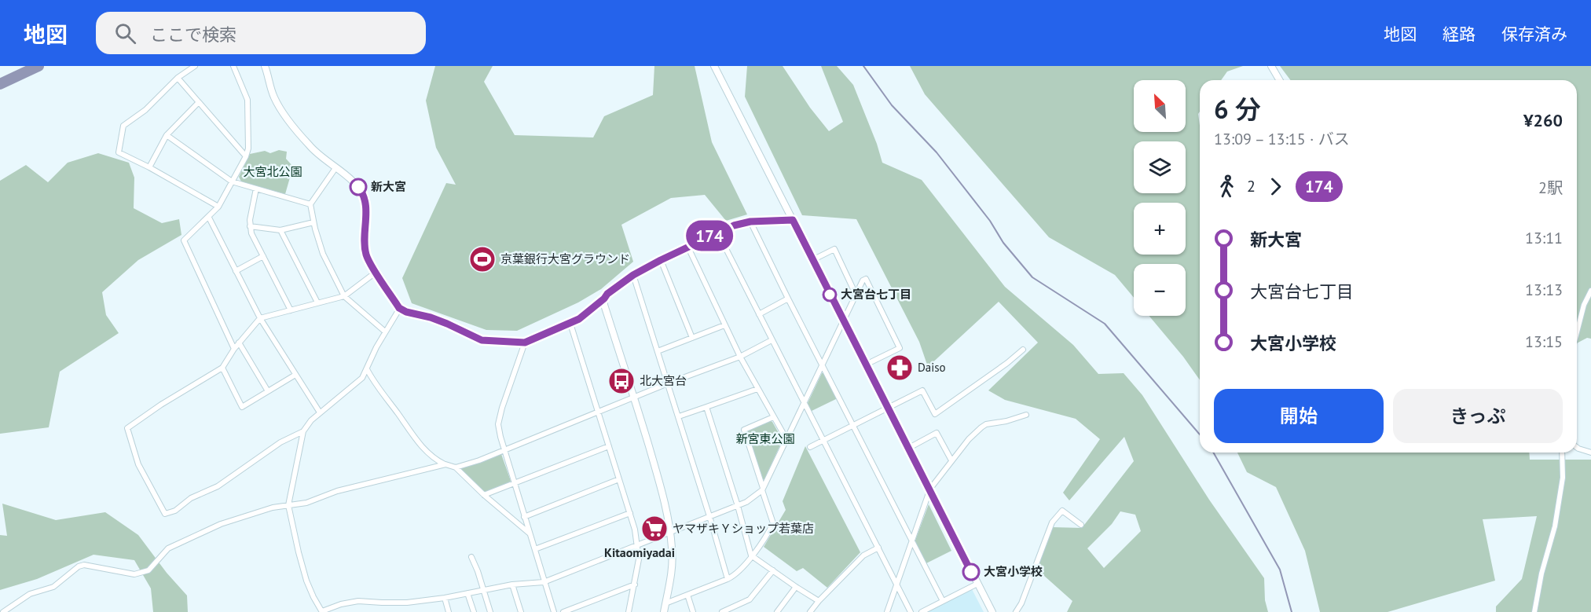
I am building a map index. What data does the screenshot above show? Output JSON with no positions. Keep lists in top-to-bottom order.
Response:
{
  "districts": ["Kitaomiyadai"],
  "parks": ["大宮北公園", "新宮東公園"],
  "places": {
    "other": ["新大宮", "大宮台七丁目", "大宮小学校"],
    "sports": ["京葉銀行大宮グラウンド"],
    "pharmacy": ["Daiso"],
    "bus stop": ["北大宮台"],
    "supermarket": ["ヤマザキＹショップ若葉店"]
  },
  "lines": ["bus line 174"],
  "north": "top left",
  "page": {
    "header": "地図",
    "search": "ここで検索",
    "nav": ["地図", "経路", "保存済み"],
    "on_map": "174",
    "map_buttons": ["+", "−"],
    "heading": ["6 分", "13:09 – 13:15 · バス", "¥260"],
    "legs": ["2", "174", "2駅"],
    "list": [
      {
        "name": "新大宮",
        "value": "13:11"
      },
      {
        "name": "大宮台七丁目",
        "value": "13:13"
      },
      {
        "name": "大宮小学校",
        "value": "13:15"
      }
    ],
    "buttons": ["開始", "きっぷ"]
  }
}
